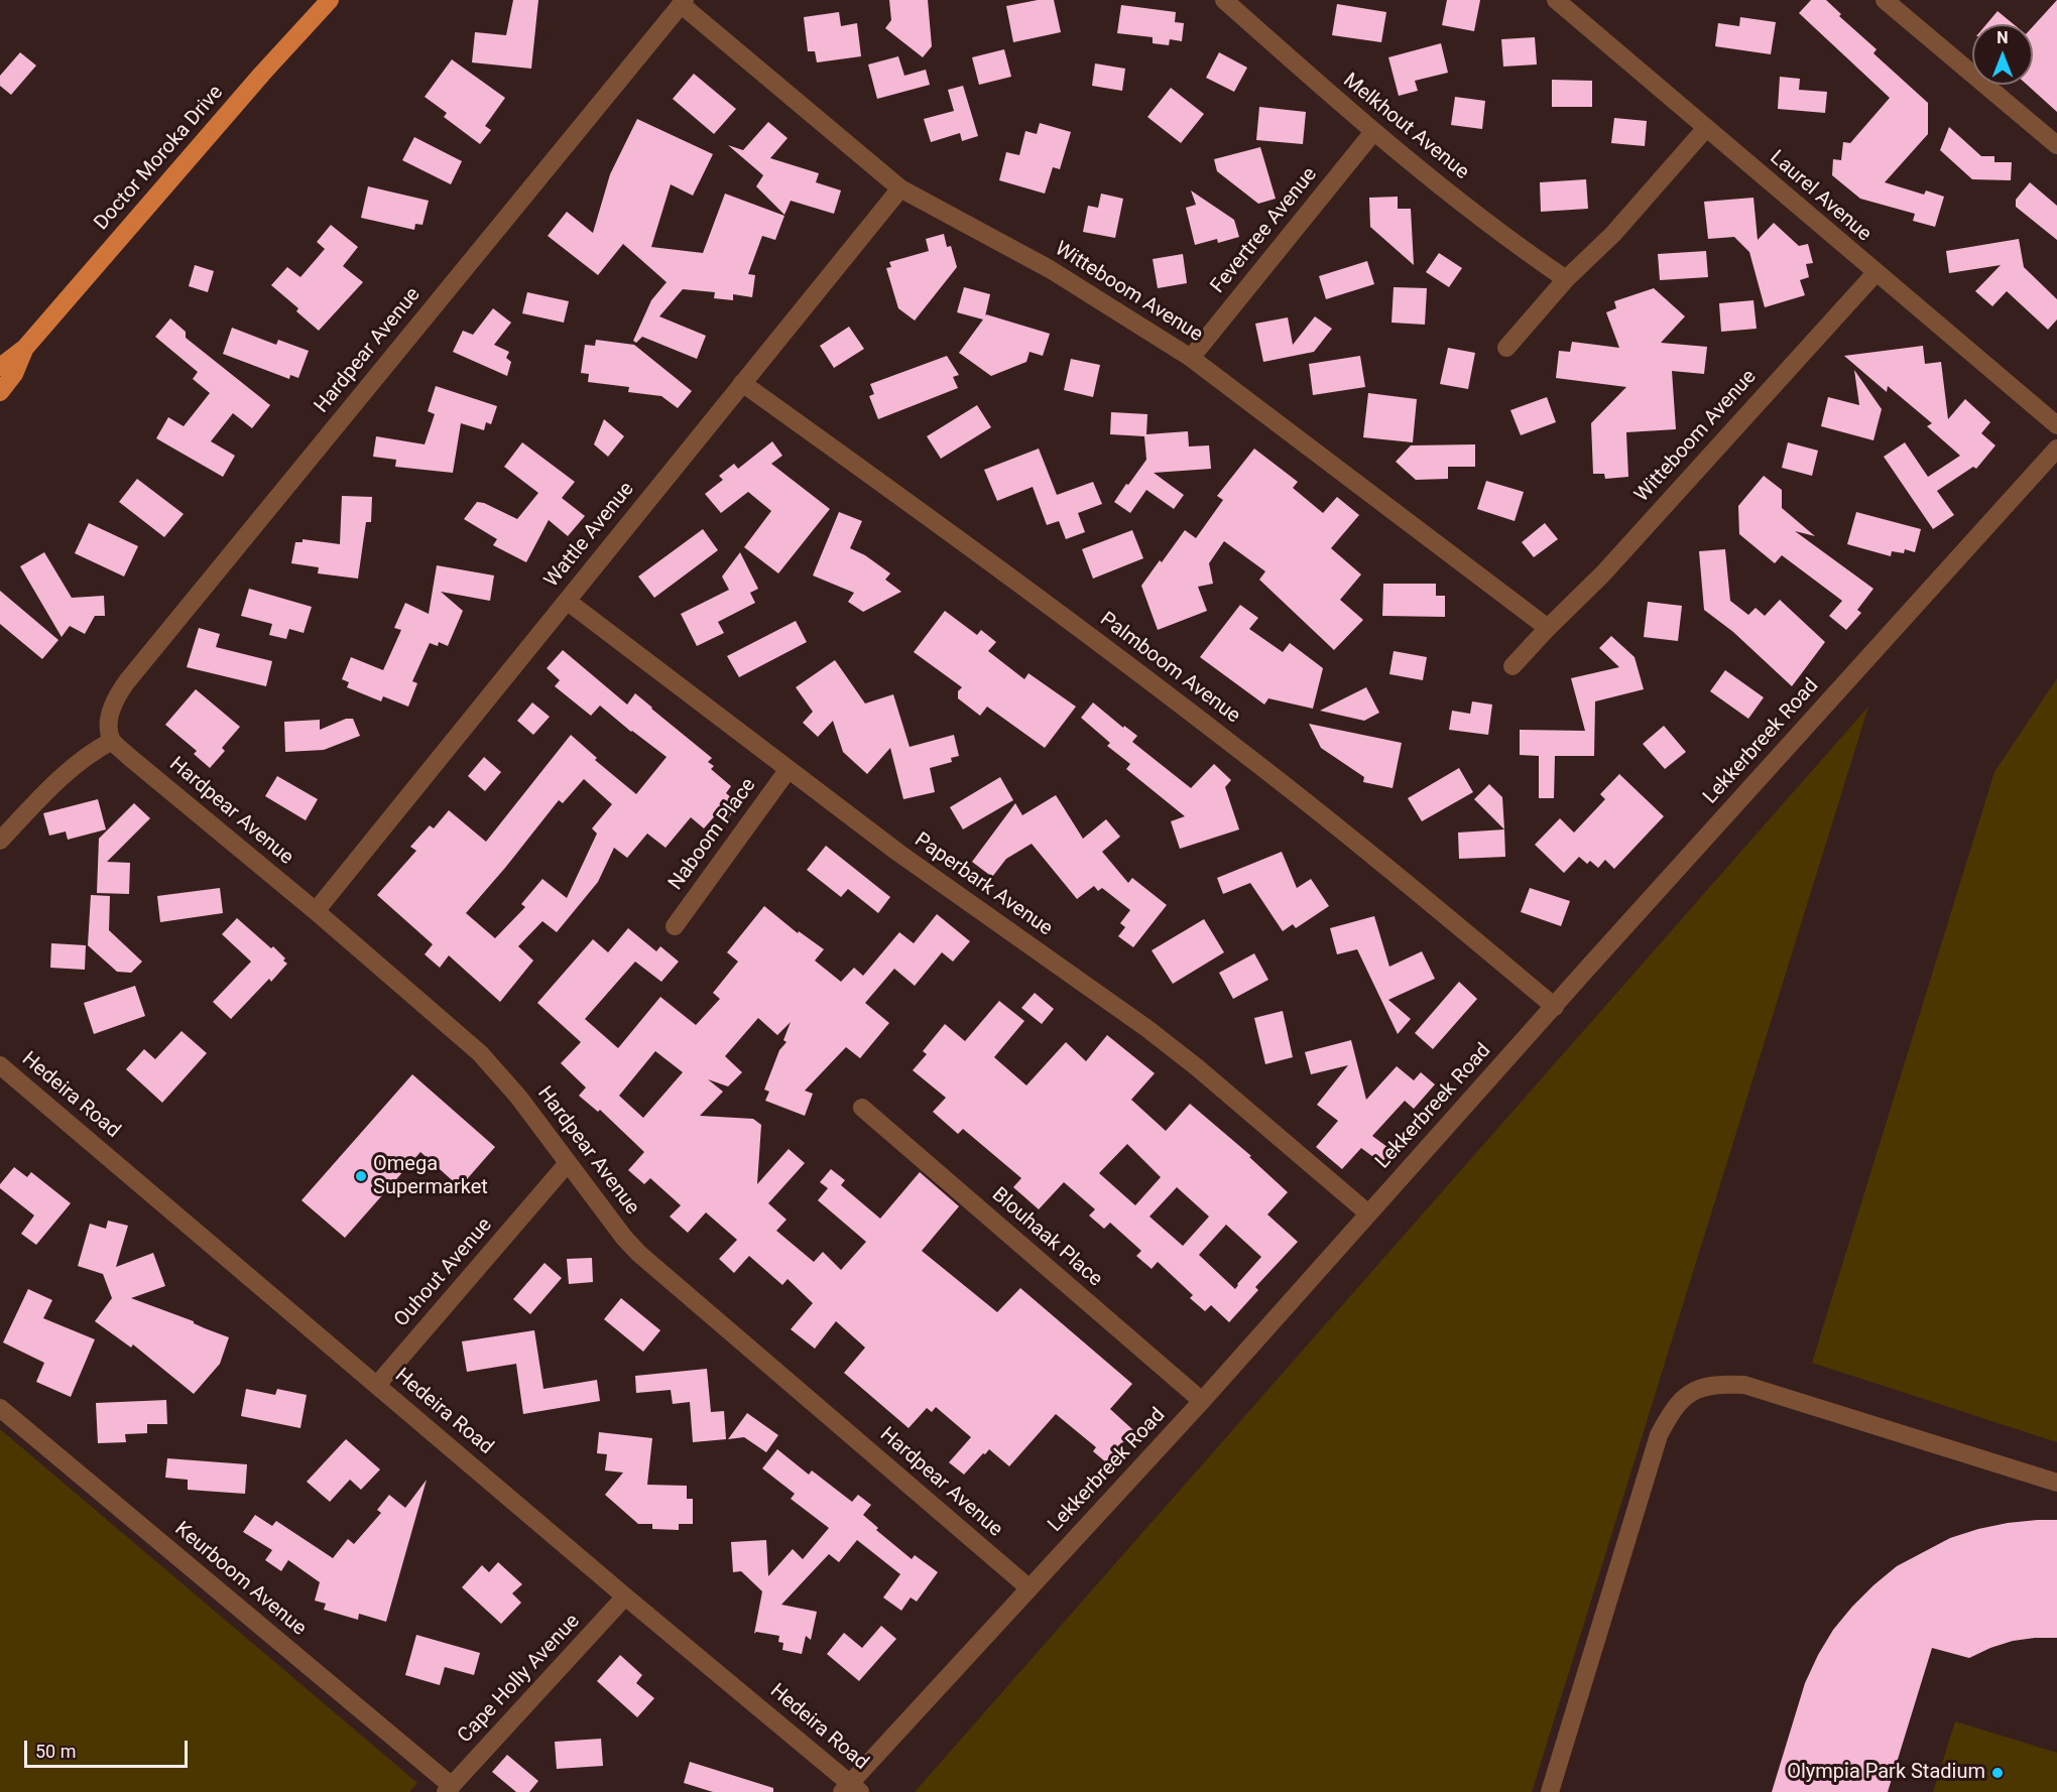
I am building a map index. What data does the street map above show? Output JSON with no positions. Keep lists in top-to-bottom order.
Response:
{
  "streets": {
    "main road": ["Doctor Moroka Drive"],
    "street": [
      "Melkhout Avenue",
      "Laurel Avenue",
      "Fevertree Avenue",
      "Witteboom Avenue",
      "Hardpear Avenue",
      "Wattle Avenue",
      "Palmboom Avenue",
      "Lekkerbreek Road",
      "Naboom Place",
      "Paperbark Avenue",
      "Hedeira Road",
      "Blouhaak Place",
      "Ouhout Avenue",
      "Keurboom Avenue",
      "Cape Holly Avenue"
    ]
  },
  "crossings": [
    ["Melkhout Avenue", "Fevertree Avenue"],
    ["Laurel Avenue", "Witteboom Avenue"],
    ["Fevertree Avenue", "Witteboom Avenue"],
    ["Witteboom Avenue", "Hardpear Avenue"],
    ["Witteboom Avenue", "Wattle Avenue"],
    ["Hardpear Avenue", "Wattle Avenue"],
    ["Hardpear Avenue", "Lekkerbreek Road"],
    ["Hardpear Avenue", "Ouhout Avenue"],
    ["Wattle Avenue", "Palmboom Avenue"],
    ["Wattle Avenue", "Paperbark Avenue"],
    ["Palmboom Avenue", "Lekkerbreek Road"],
    ["Lekkerbreek Road", "Paperbark Avenue"],
    ["Lekkerbreek Road", "Hedeira Road"],
    ["Lekkerbreek Road", "Blouhaak Place"],
    ["Naboom Place", "Paperbark Avenue"],
    ["Hedeira Road", "Ouhout Avenue"],
    ["Hedeira Road", "Cape Holly Avenue"],
    ["Keurboom Avenue", "Cape Holly Avenue"]
  ],
  "places": ["Omega Supermarket", "Olympia Park Stadium"],
  "scale_bar": "50 m",
  "north": "top"
}
